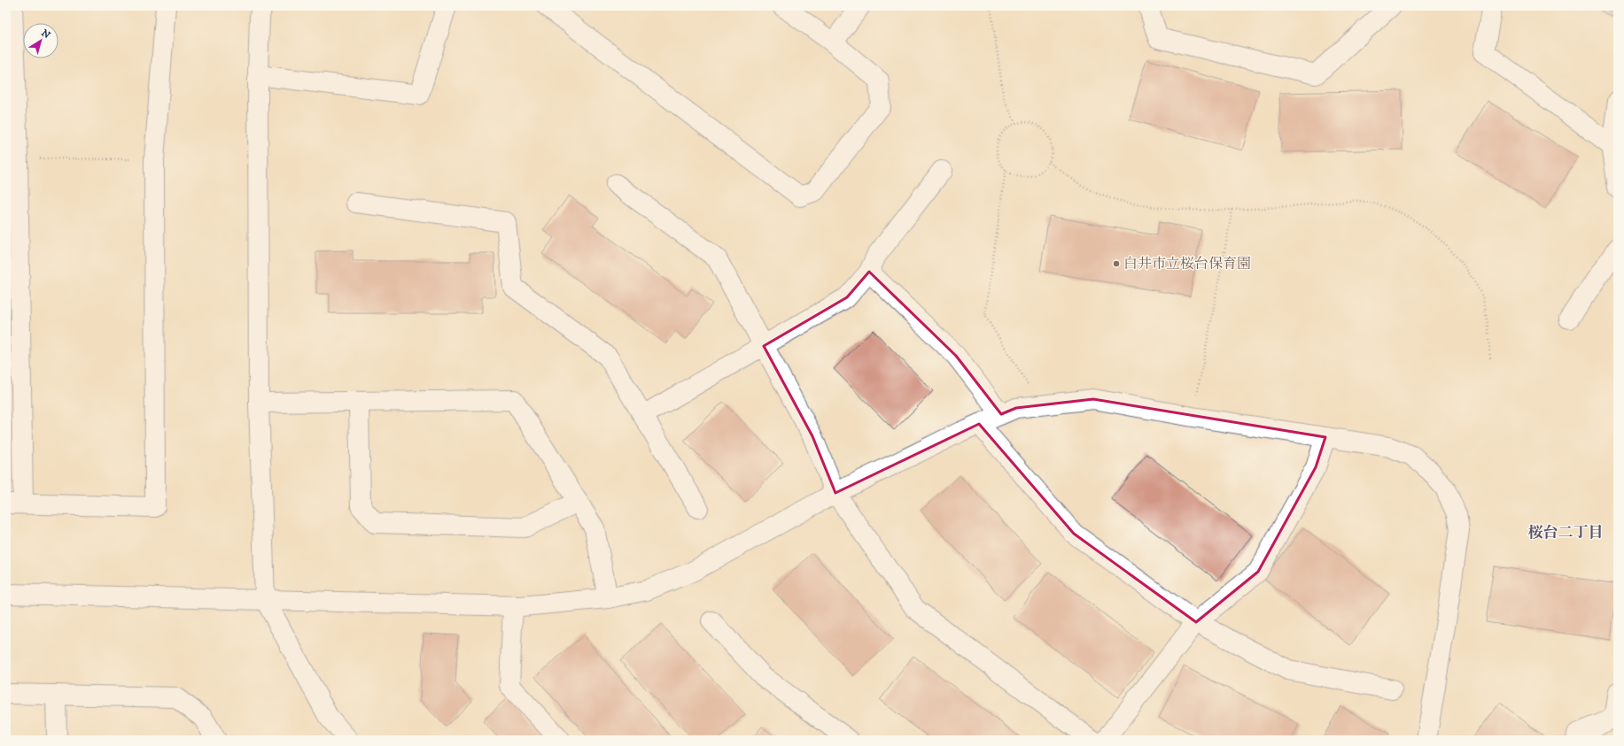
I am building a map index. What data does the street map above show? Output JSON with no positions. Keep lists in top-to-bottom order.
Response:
{
  "districts": ["桜台二丁目"],
  "places": ["白井市立桜台保育園"],
  "north": "top right"
}
